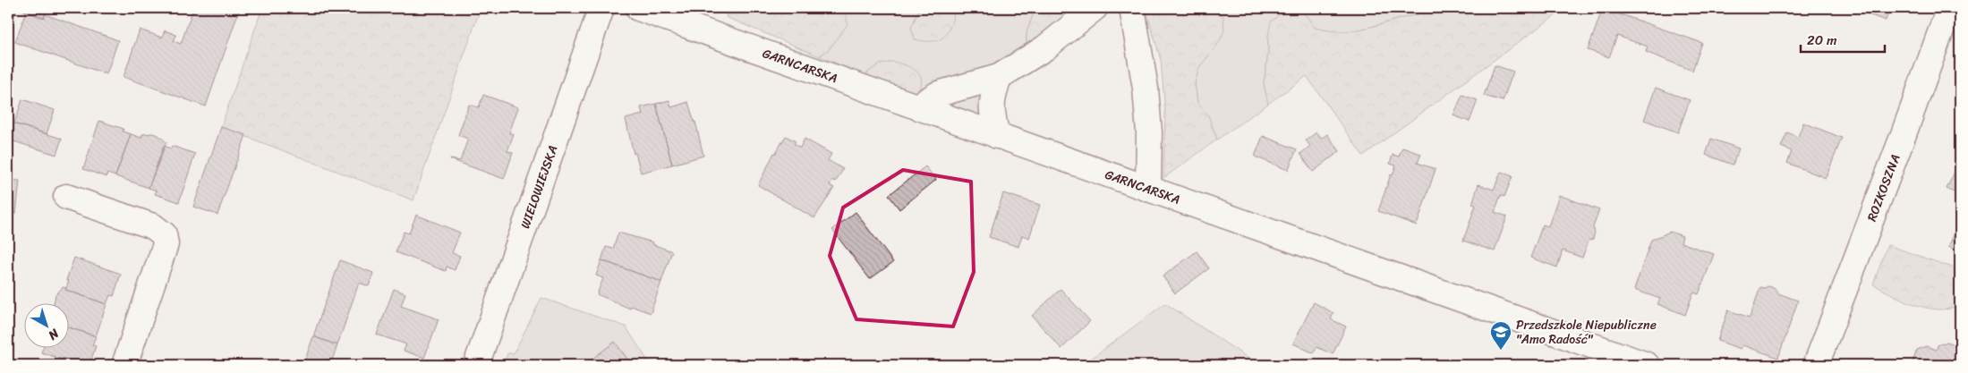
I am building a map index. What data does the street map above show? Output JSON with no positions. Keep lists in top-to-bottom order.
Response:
{
  "streets": {
    "street": ["GARNCARSKA", "WIELOWIEJSKA", "ROZKOSZNA"]
  },
  "places": {
    "school or university": ["Przedszkole Niepubliczne \"Amo Radość\""]
  },
  "scale_bar": "20 m",
  "north": "bottom right"
}
